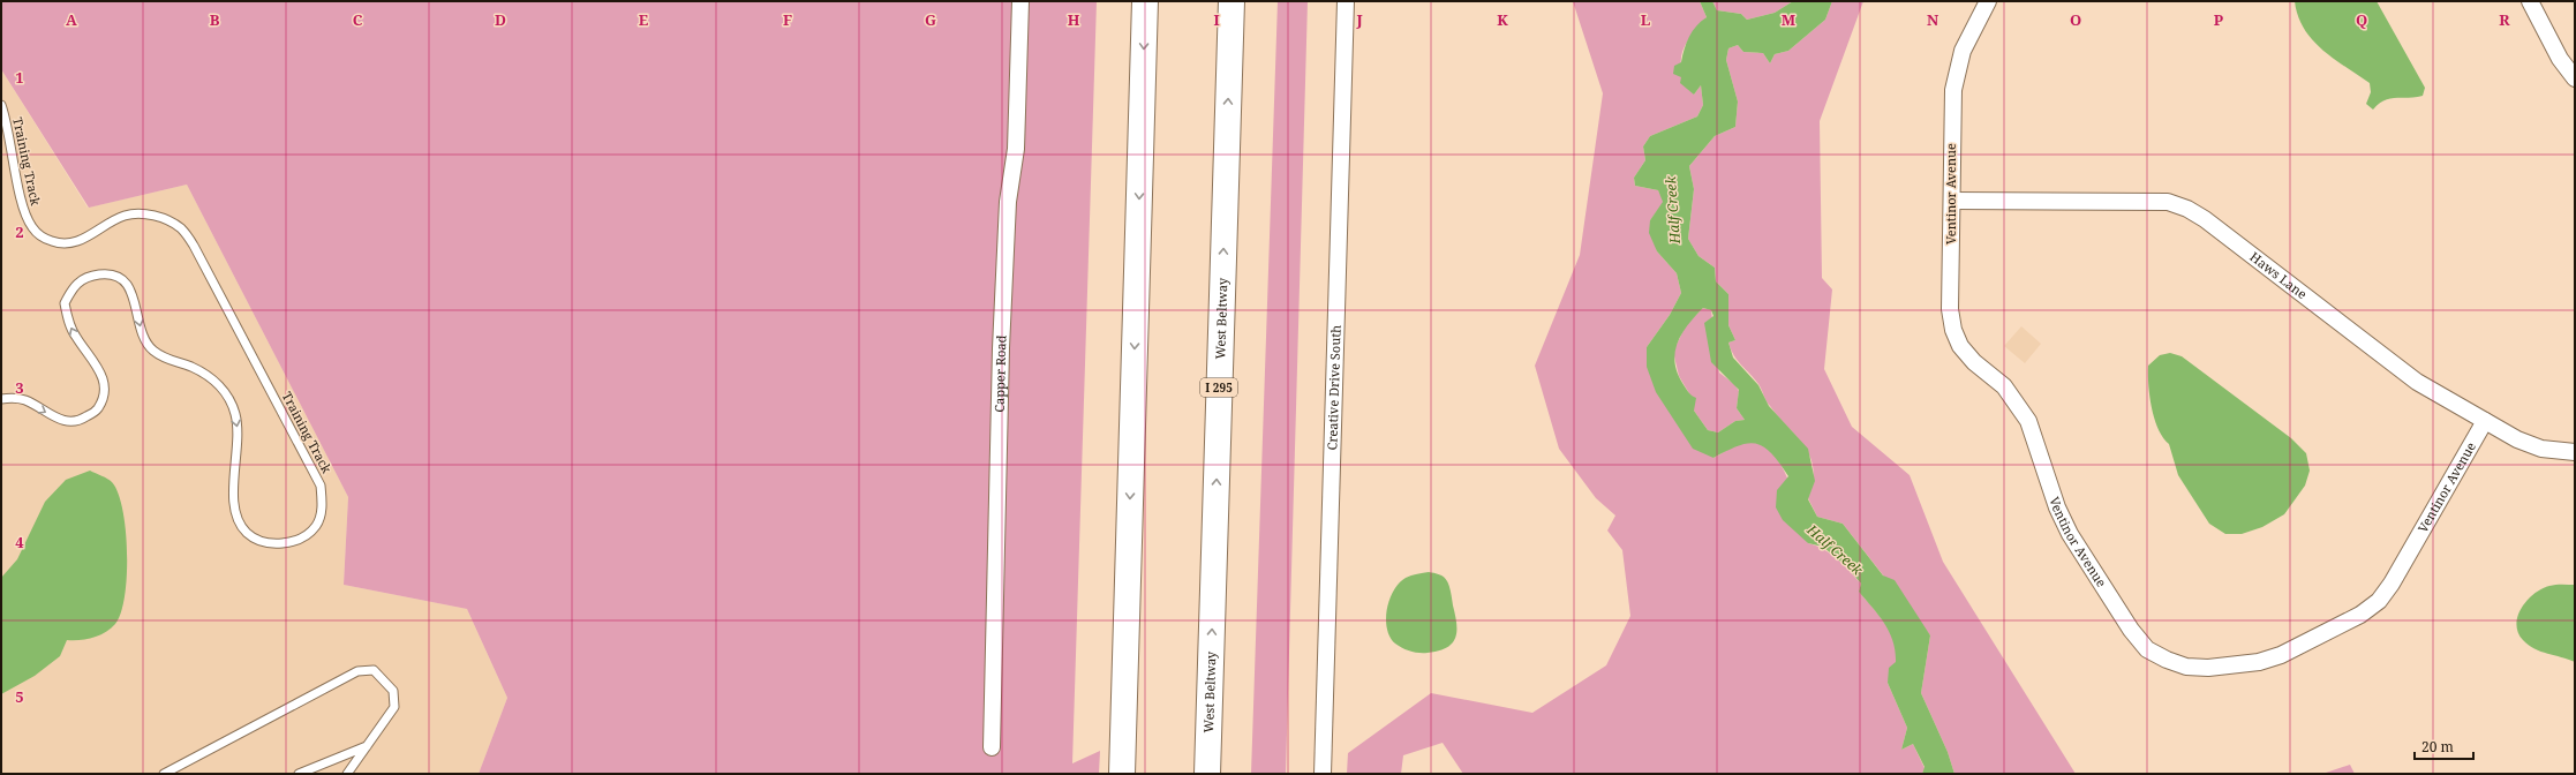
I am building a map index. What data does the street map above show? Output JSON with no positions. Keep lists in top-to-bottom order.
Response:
{
  "streets": {
    "highway": ["West Beltway", "I 295"],
    "street": [
      "Ventinor Avenue",
      "Haws Lane",
      "Capper Road",
      "Creative Drive South"
    ],
    "lane": ["Training Track"]
  },
  "crossings": [
    ["Ventinor Avenue", "Haws Lane"]
  ],
  "water": ["Half Creek"],
  "scale_bar": "20 m",
  "grid": {
    "columns": [
      "A",
      "B",
      "C",
      "D",
      "E",
      "F",
      "G",
      "H",
      "I",
      "J",
      "K",
      "L",
      "M",
      "N",
      "O",
      "P",
      "Q",
      "R"
    ],
    "rows": [
      "1",
      "2",
      "3",
      "4",
      "5"
    ]
  }
}
